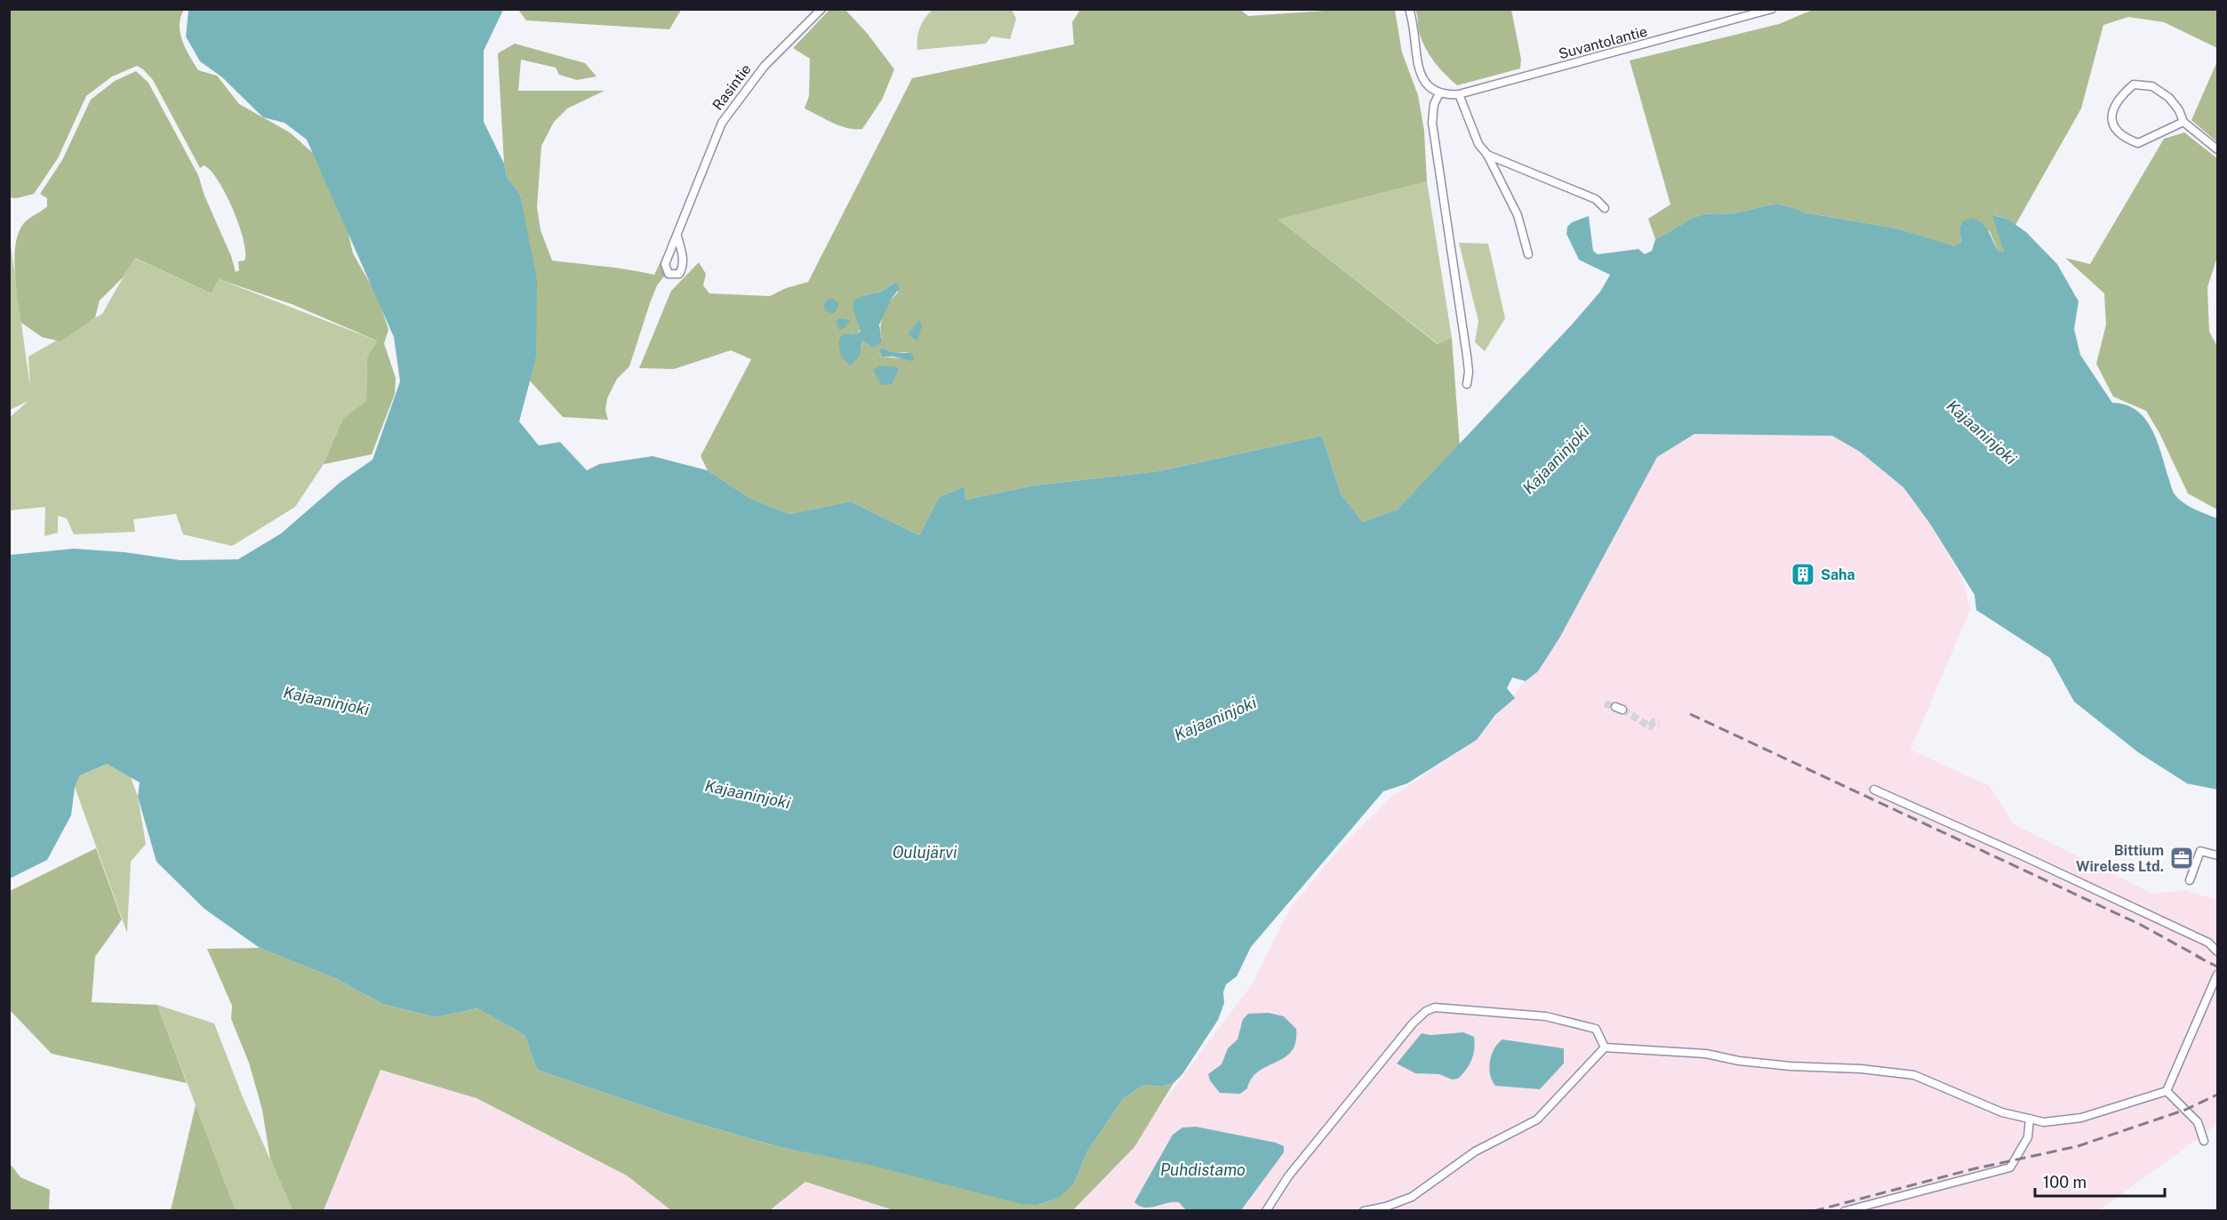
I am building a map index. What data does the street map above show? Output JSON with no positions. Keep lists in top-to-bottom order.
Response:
{
  "streets": {
    "street": ["Suvantolantie", "Rasintie"]
  },
  "water": ["Kajaaninjoki", "Oulujärvi", "Puhdistamo"],
  "places": {
    "building": ["Saha"],
    "office": ["Bittium Wireless Ltd."]
  },
  "scale_bar": "100 m"
}
